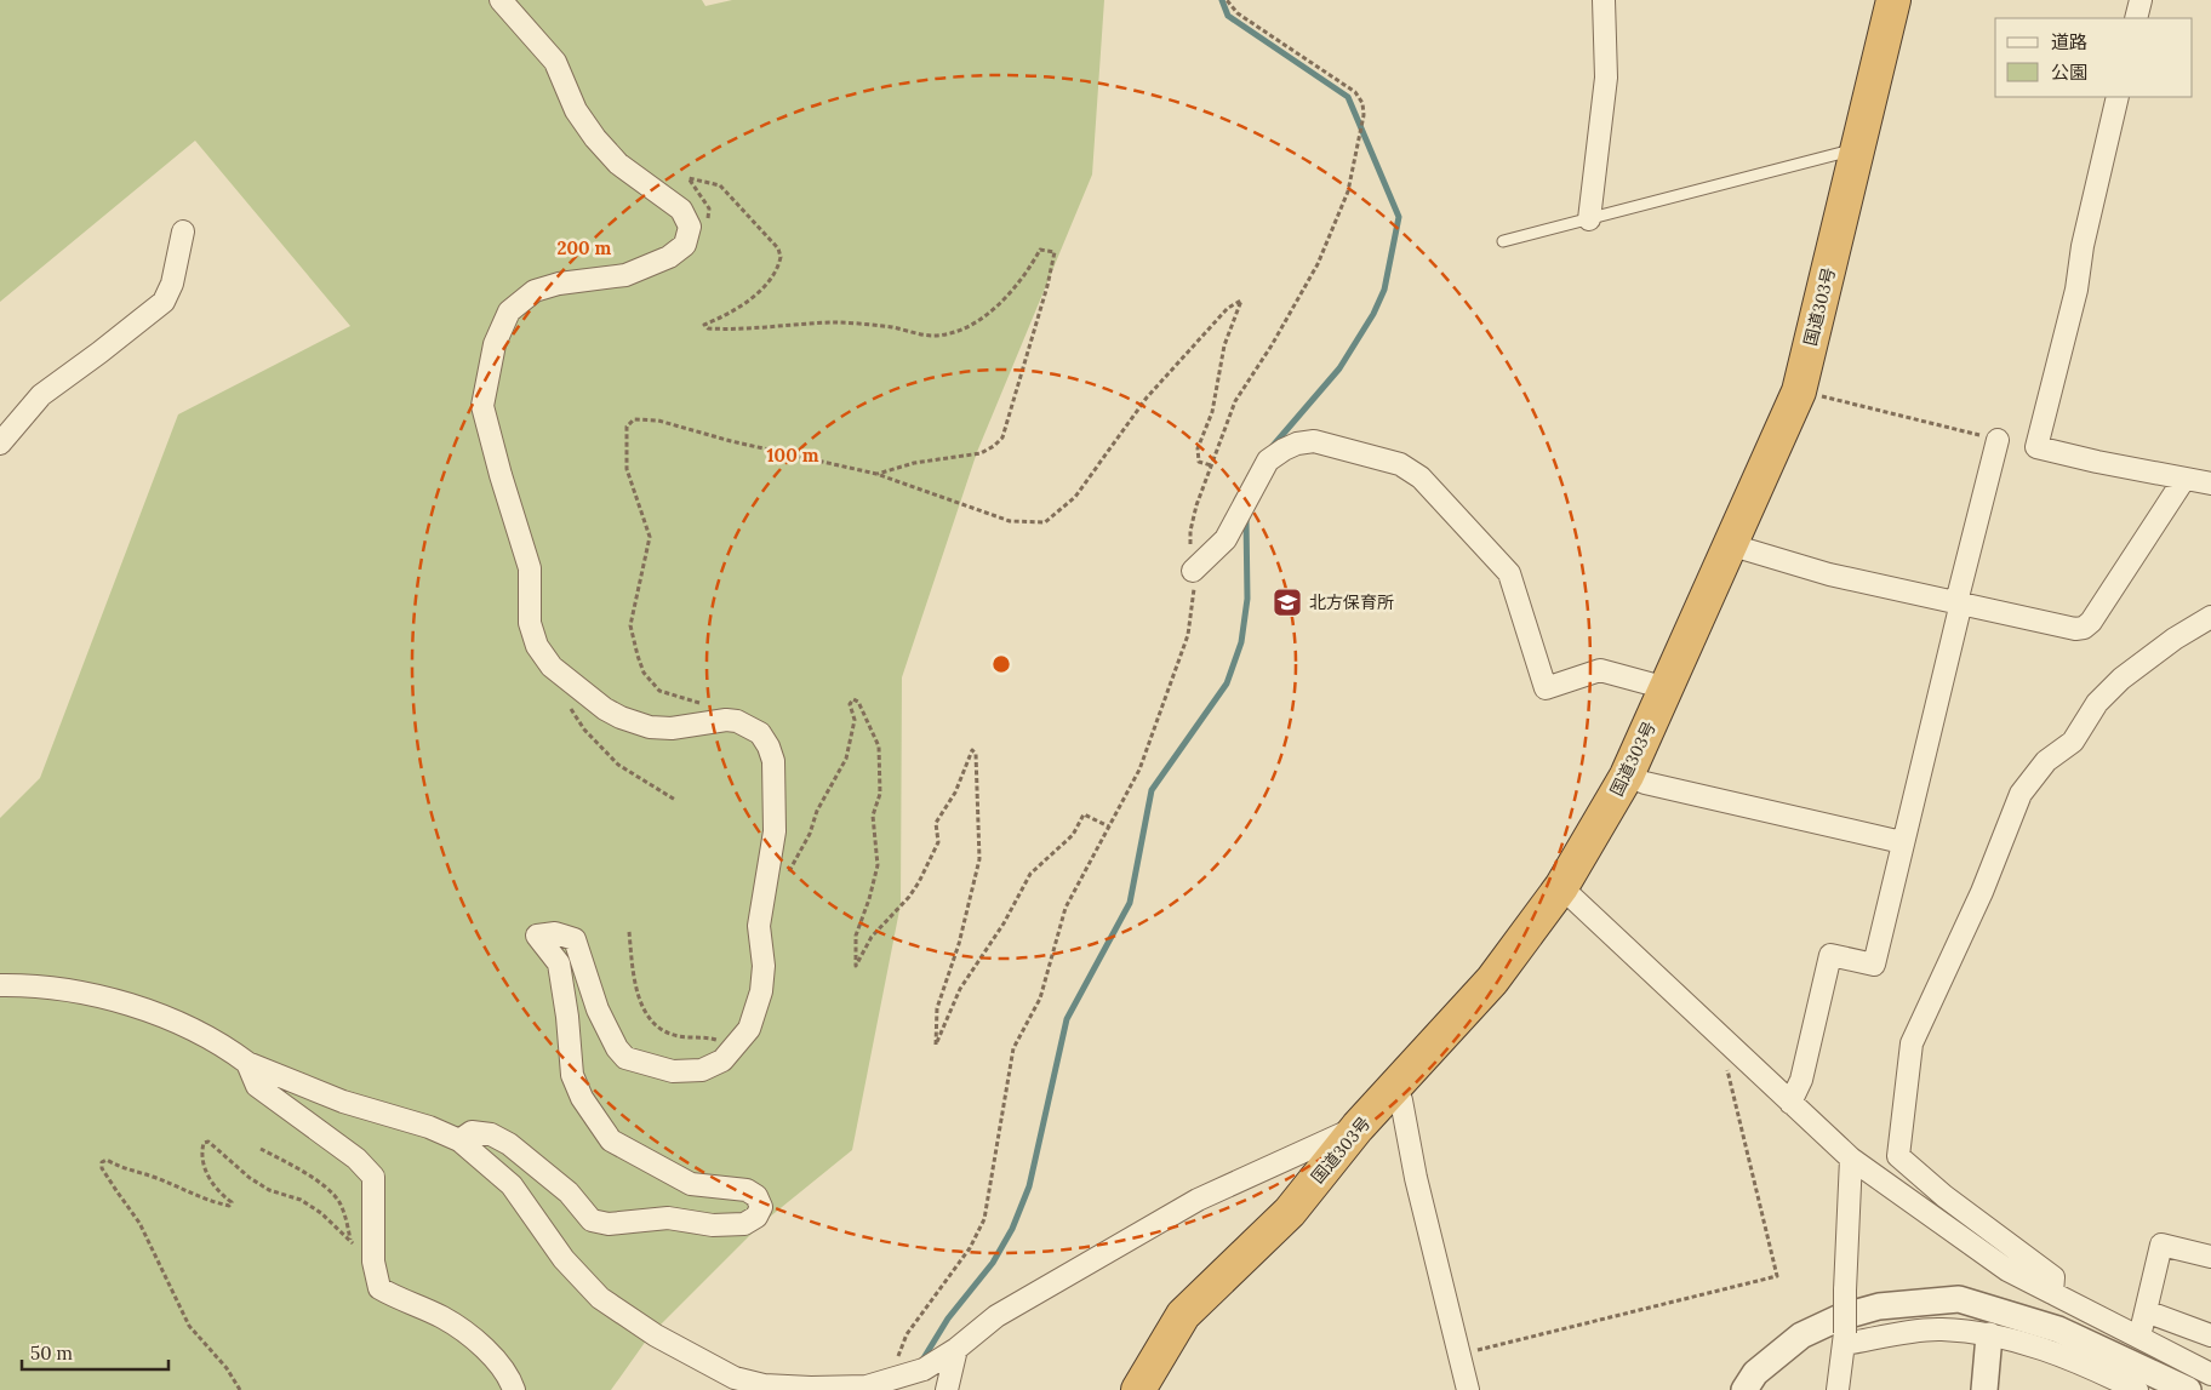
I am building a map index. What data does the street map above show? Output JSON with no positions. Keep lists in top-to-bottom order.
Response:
{
  "streets": {
    "highway": ["国道303号"]
  },
  "places": {
    "school or university": ["北方保育所"]
  },
  "legend": ["道路", "公園"],
  "scale_bar": "50 m",
  "rings": ["200 m", "100 m"]
}
